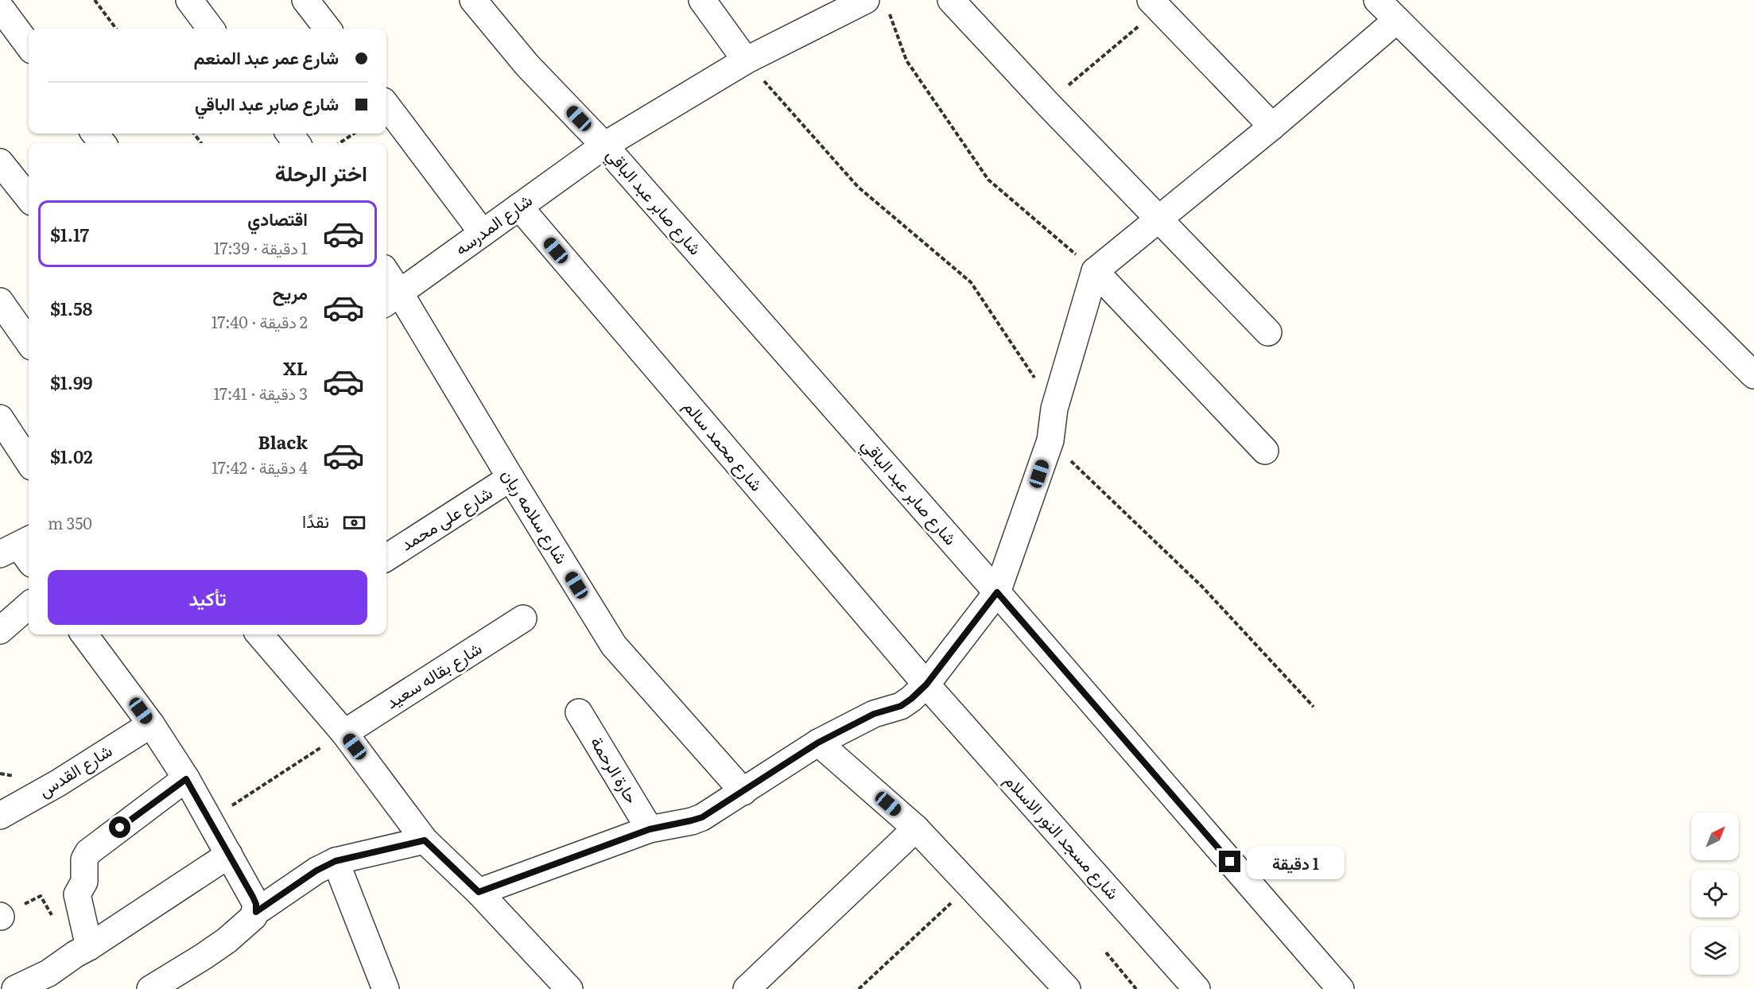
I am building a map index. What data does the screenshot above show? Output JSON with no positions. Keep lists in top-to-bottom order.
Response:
{
  "streets": {
    "street": [
      "شارع صابر عبد الباقي",
      "شارع المدرسه",
      "شارع محمد سالم",
      "شارع سلامه ريان",
      "شارع على محمد",
      "شارع بقاله سعيد",
      "حارة الرحمة",
      "شارع القدس",
      "شارع مسجد النور الاسلام"
    ]
  },
  "crossings": [
    ["شارع صابر عبد الباقي", "شارع المدرسه"],
    ["شارع المدرسه", "شارع محمد سالم"],
    ["شارع المدرسه", "شارع سلامه ريان"],
    ["شارع محمد سالم", "شارع مسجد النور الاسلام"],
    ["شارع سلامه ريان", "شارع على محمد"]
  ],
  "north": "top right",
  "page": {
    "banner": ["شارع عمر عبد المنعم", "شارع صابر عبد الباقي"],
    "heading": "اختر الرحلة",
    "list": [
      {
        "name": "اقتصادي",
        "note": "1 دقيقة · 17:39",
        "value": "$1.17"
      },
      {
        "name": "مريح",
        "note": "2 دقيقة · 17:40",
        "value": "$1.58"
      },
      {
        "name": "XL",
        "note": "3 دقيقة · 17:41",
        "value": "$1.99"
      },
      {
        "name": "Black",
        "note": "4 دقيقة · 17:42",
        "value": "$1.02"
      }
    ],
    "pay": ["نقدًا", "350 m"],
    "buttons": "تأكيد",
    "bubble": "1 دقيقة"
  }
}
